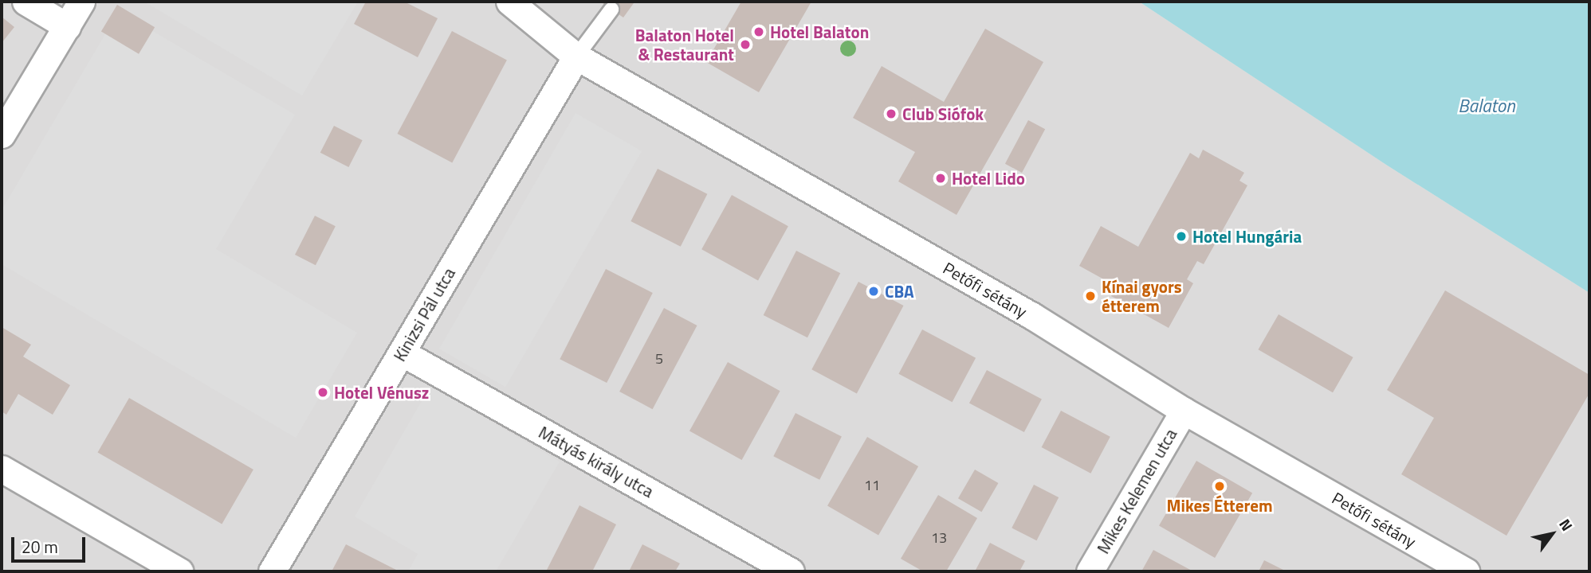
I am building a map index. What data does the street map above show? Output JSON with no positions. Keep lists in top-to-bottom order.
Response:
{
  "streets": {
    "street": [
      "Petőfi sétány",
      "Kinizsi Pál utca",
      "Mátyás király utca",
      "Mikes Kelemen utca"
    ]
  },
  "crossings": [
    ["Petőfi sétány", "Kinizsi Pál utca"],
    ["Petőfi sétány", "Mikes Kelemen utca"],
    ["Kinizsi Pál utca", "Mátyás király utca"]
  ],
  "water": ["Balaton"],
  "places": [
    "Hotel Balaton",
    "Balaton Hotel & Restaurant",
    "Club Siófok",
    "Hotel Lido",
    "Hotel Hungária",
    "CBA",
    "Kínai gyors étterem",
    "Hotel Vénusz",
    "Mikes Étterem"
  ],
  "house_numbers": ["5", "11", "13"],
  "scale_bar": "20 m",
  "north": "top right"
}
